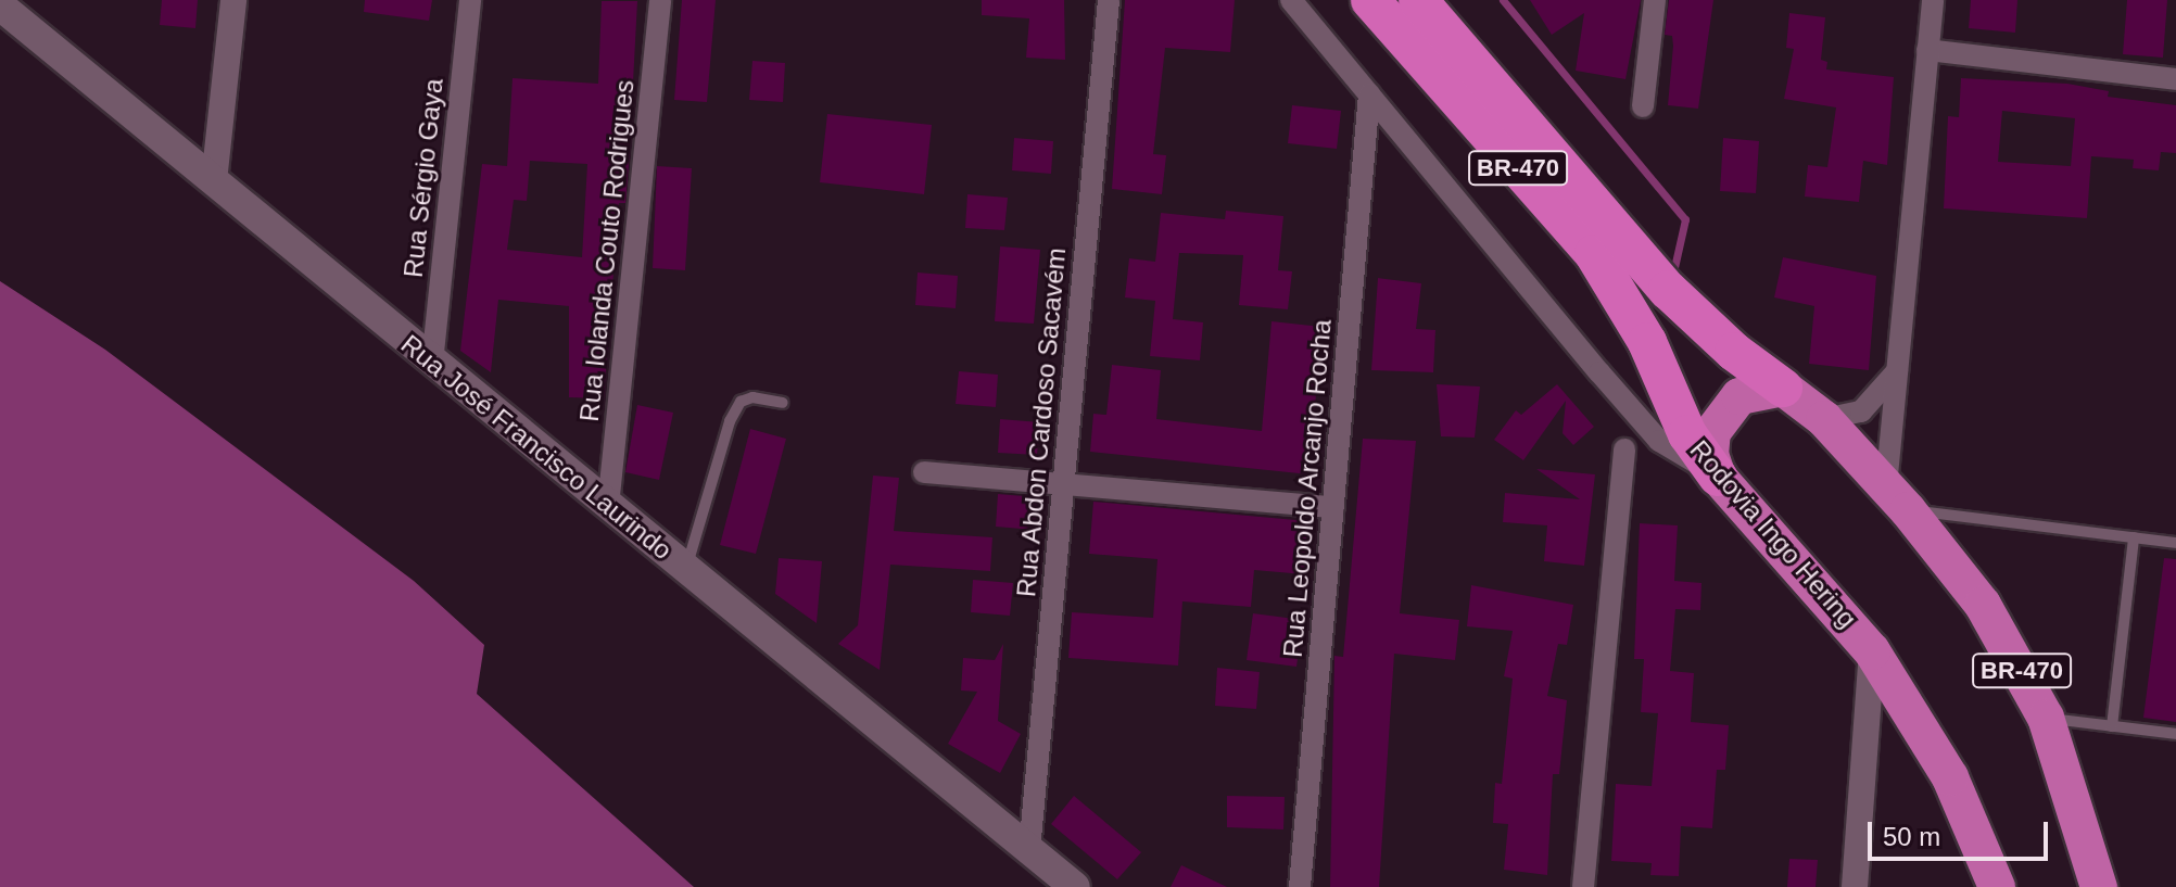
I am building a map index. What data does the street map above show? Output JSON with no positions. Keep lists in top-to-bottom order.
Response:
{
  "streets": {
    "highway": ["BR-470", "Rodovia Ingo Hering"],
    "main road": ["Rua José Francisco Laurindo"],
    "street": [
      "Rua Sérgio Gaya",
      "Rua Iolanda Couto Rodrigues",
      "Rua Abdon Cardoso Sacavém",
      "Rua Leopoldo Arcanjo Rocha"
    ]
  },
  "crossings": [
    ["BR-470", "Rodovia Ingo Hering"],
    ["Rua Sérgio Gaya", "Rua José Francisco Laurindo"],
    ["Rua Iolanda Couto Rodrigues", "Rua José Francisco Laurindo"],
    ["Rua Abdon Cardoso Sacavém", "Rua José Francisco Laurindo"]
  ],
  "scale_bar": "50 m"
}
